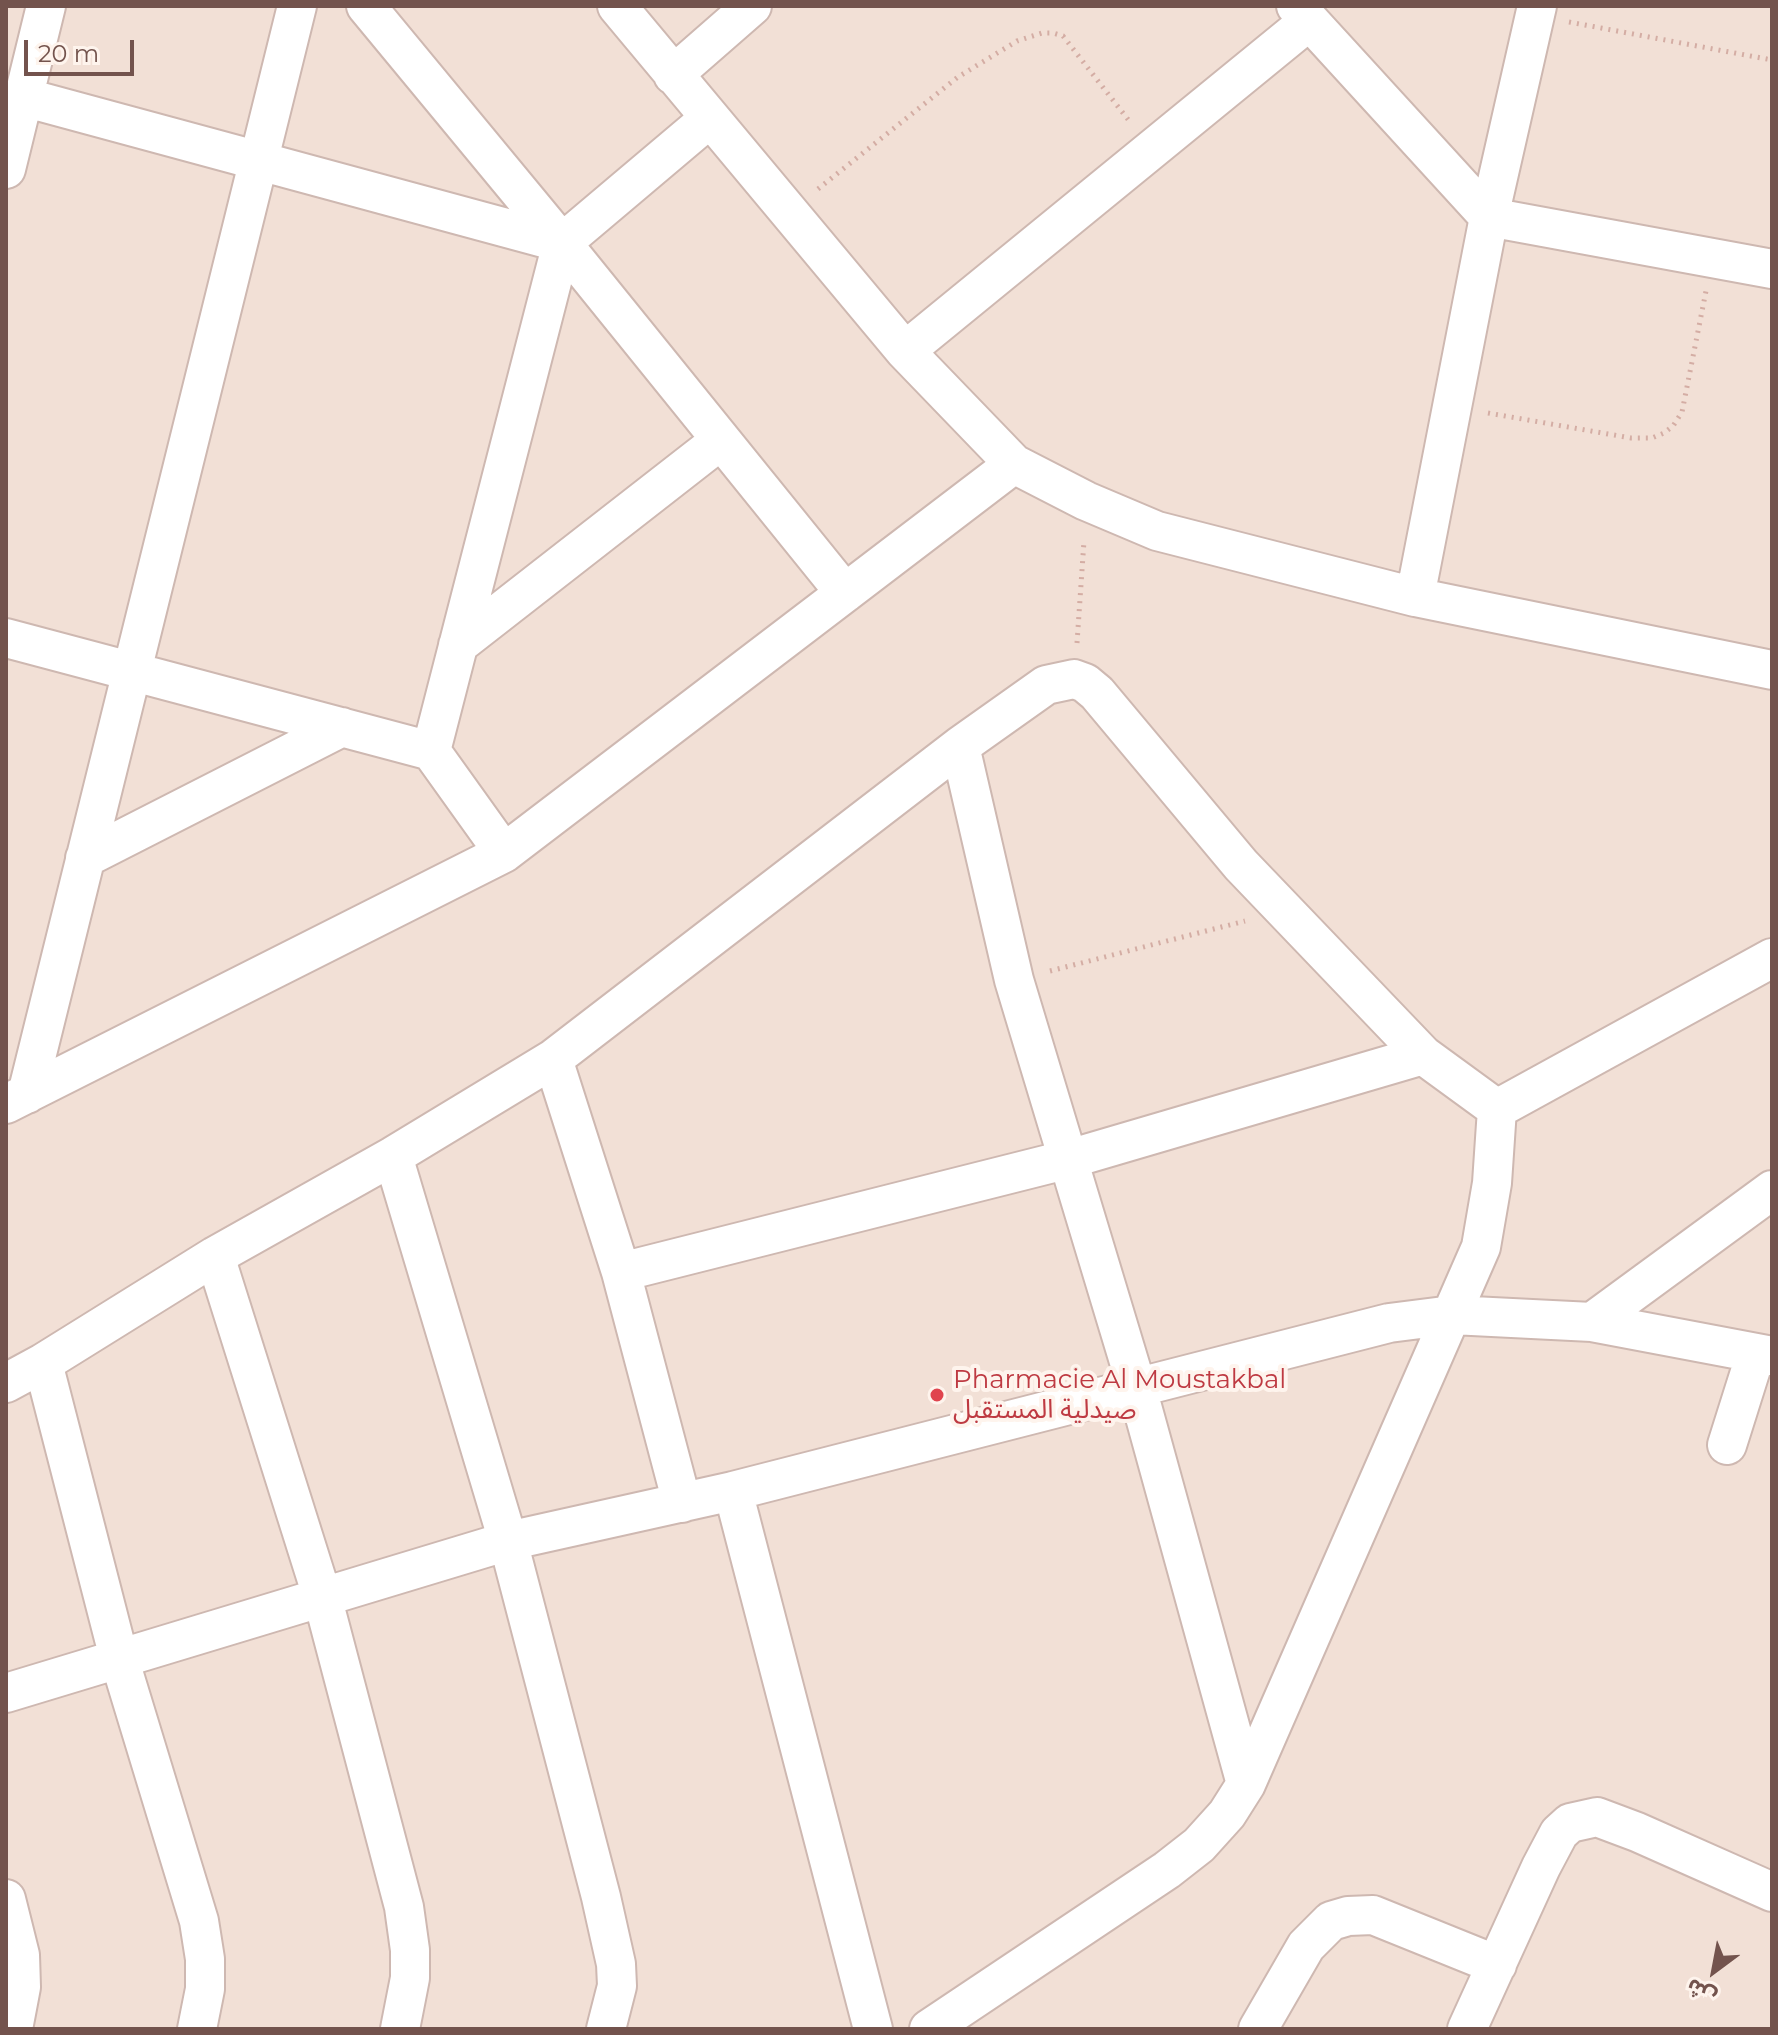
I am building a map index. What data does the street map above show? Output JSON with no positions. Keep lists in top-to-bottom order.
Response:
{
  "places": ["Pharmacie Al Moustakbal صيدلية المستقبل"],
  "scale_bar": "20 m",
  "north": "bottom left"
}
